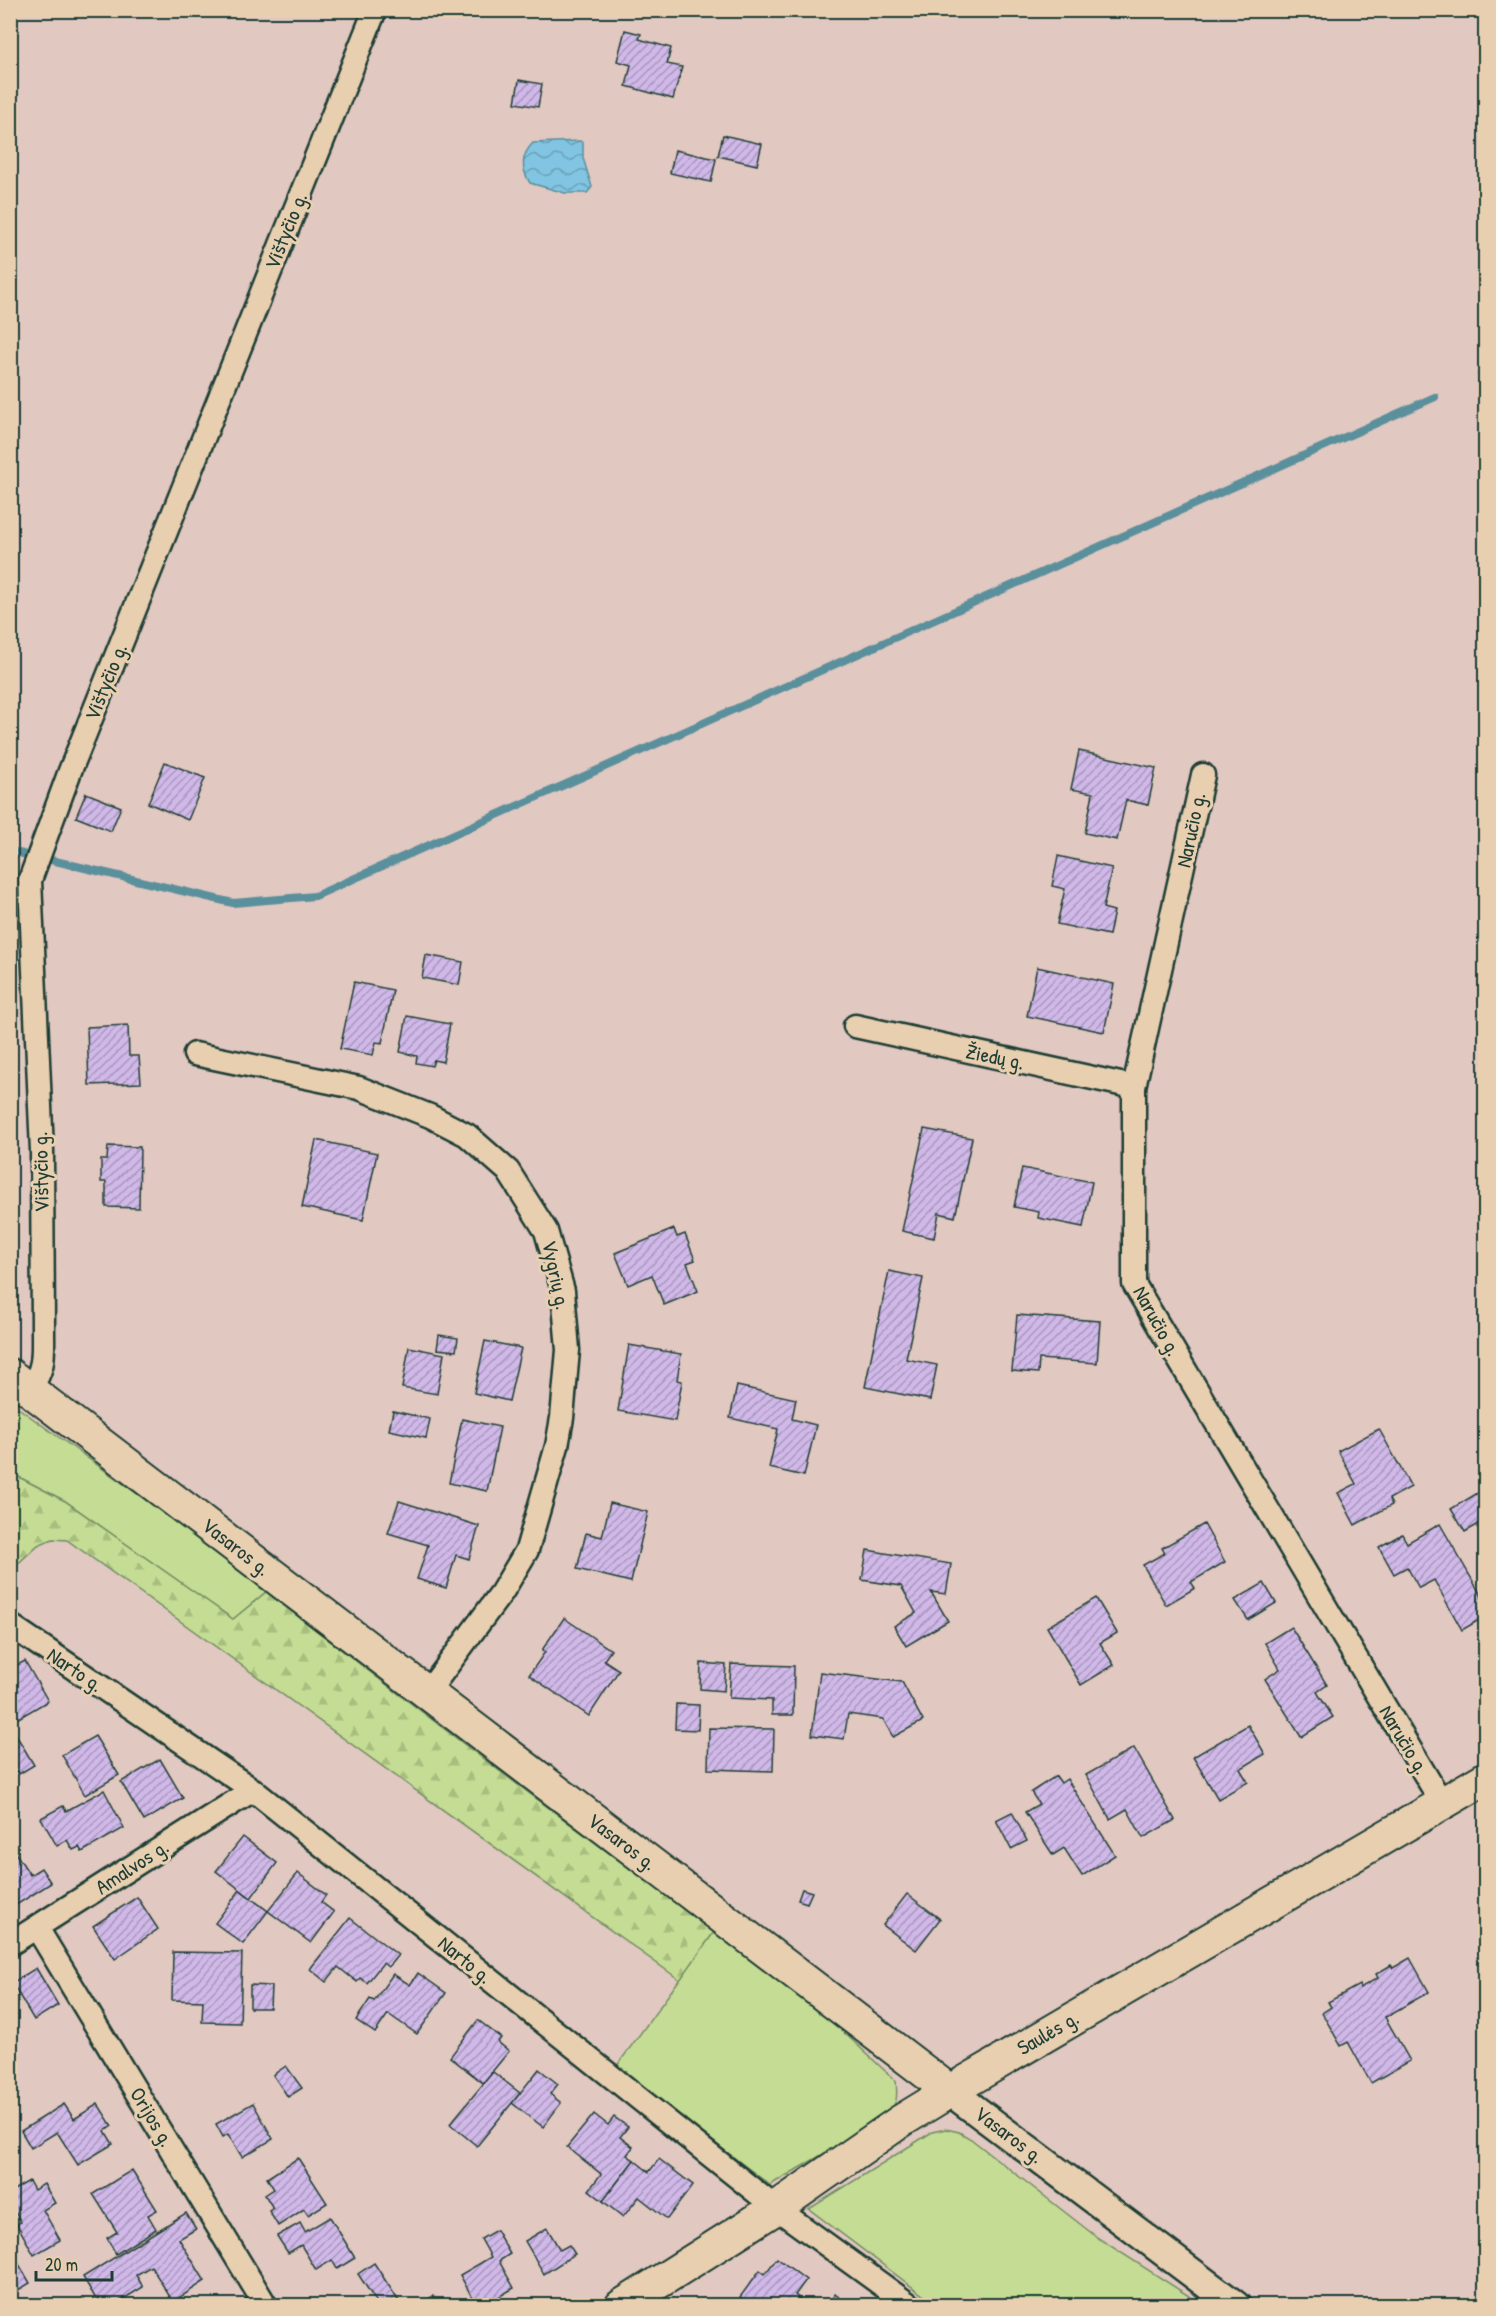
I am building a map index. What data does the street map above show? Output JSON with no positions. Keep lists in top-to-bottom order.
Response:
{
  "streets": {
    "main road": ["Vasaros g.", "Saulės g."],
    "street": [
      "Vištyčio g.",
      "Naručio g.",
      "Žiedų g.",
      "Vygrių g.",
      "Narto g.",
      "Amalvos g.",
      "Orijos g."
    ]
  },
  "crossings": [
    ["Vištyčio g.", "Vasaros g."],
    ["Naručio g.", "Žiedų g."],
    ["Naručio g.", "Saulės g."],
    ["Vygrių g.", "Vasaros g."],
    ["Vasaros g.", "Saulės g."],
    ["Narto g.", "Amalvos g."],
    ["Narto g.", "Saulės g."],
    ["Amalvos g.", "Orijos g."]
  ],
  "scale_bar": "20 m"
}
